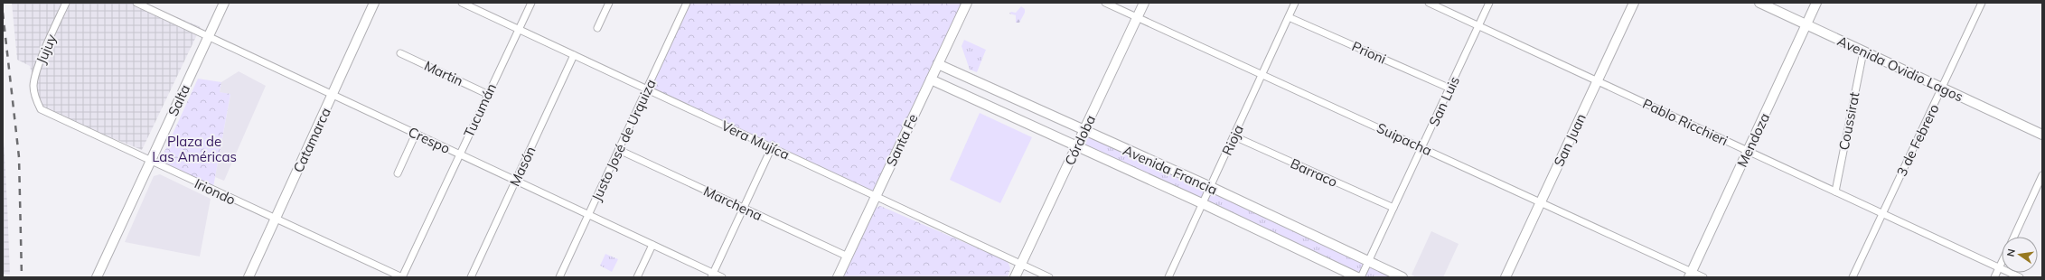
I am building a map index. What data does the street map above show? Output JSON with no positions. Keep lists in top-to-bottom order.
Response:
{
  "streets": {
    "main road": [
      "Avenida Ovidio Lagos",
      "Salta",
      "Catamarca",
      "Santa Fe",
      "Córdoba",
      "San Juan",
      "Mendoza",
      "Avenida Francia"
    ],
    "street": [
      "Jujuy",
      "Prioni",
      "Martin",
      "San Luis",
      "Tucumán",
      "Coussirat",
      "Pablo Ricchieri",
      "Suipacha",
      "Crespo",
      "Justo José de Urquiza",
      "Vera Mujíca",
      "Rioja",
      "3 de Febrero",
      "Masón",
      "Barraco",
      "Iriondo",
      "Marchena"
    ]
  },
  "crossings": [
    ["Jujuy", "Iriondo"],
    ["Prioni", "San Luis"],
    ["Prioni", "Rioja"],
    ["Avenida Ovidio Lagos", "Coussirat"],
    ["Avenida Ovidio Lagos", "Mendoza"],
    ["Avenida Ovidio Lagos", "3 de Febrero"],
    ["Martin", "Tucumán"],
    ["Salta", "Crespo"],
    ["Salta", "Iriondo"],
    ["San Luis", "Pablo Ricchieri"],
    ["San Luis", "Suipacha"],
    ["San Luis", "Avenida Francia"],
    ["San Luis", "Barraco"],
    ["Tucumán", "Crespo"],
    ["Tucumán", "Vera Mujíca"],
    ["Tucumán", "Iriondo"],
    ["Coussirat", "Pablo Ricchieri"],
    ["Pablo Ricchieri", "San Juan"],
    ["Pablo Ricchieri", "Mendoza"],
    ["Pablo Ricchieri", "3 de Febrero"],
    ["Suipacha", "Córdoba"],
    ["Suipacha", "Rioja"],
    ["Suipacha", "San Juan"],
    ["Suipacha", "Mendoza"],
    ["Catamarca", "Crespo"],
    ["Catamarca", "Iriondo"],
    ["Crespo", "Justo José de Urquiza"],
    ["Crespo", "Masón"],
    ["Justo José de Urquiza", "Vera Mujíca"],
    ["Justo José de Urquiza", "Marchena"],
    ["Vera Mujíca", "Santa Fe"],
    ["Vera Mujíca", "Córdoba"],
    ["Vera Mujíca", "Masón"],
    ["Santa Fe", "Avenida Francia"],
    ["Santa Fe", "Marchena"],
    ["Córdoba", "Avenida Francia"],
    ["Rioja", "Avenida Francia"],
    ["Rioja", "Barraco"]
  ],
  "parks": ["Plaza de Las Américas"],
  "north": "left"
}
